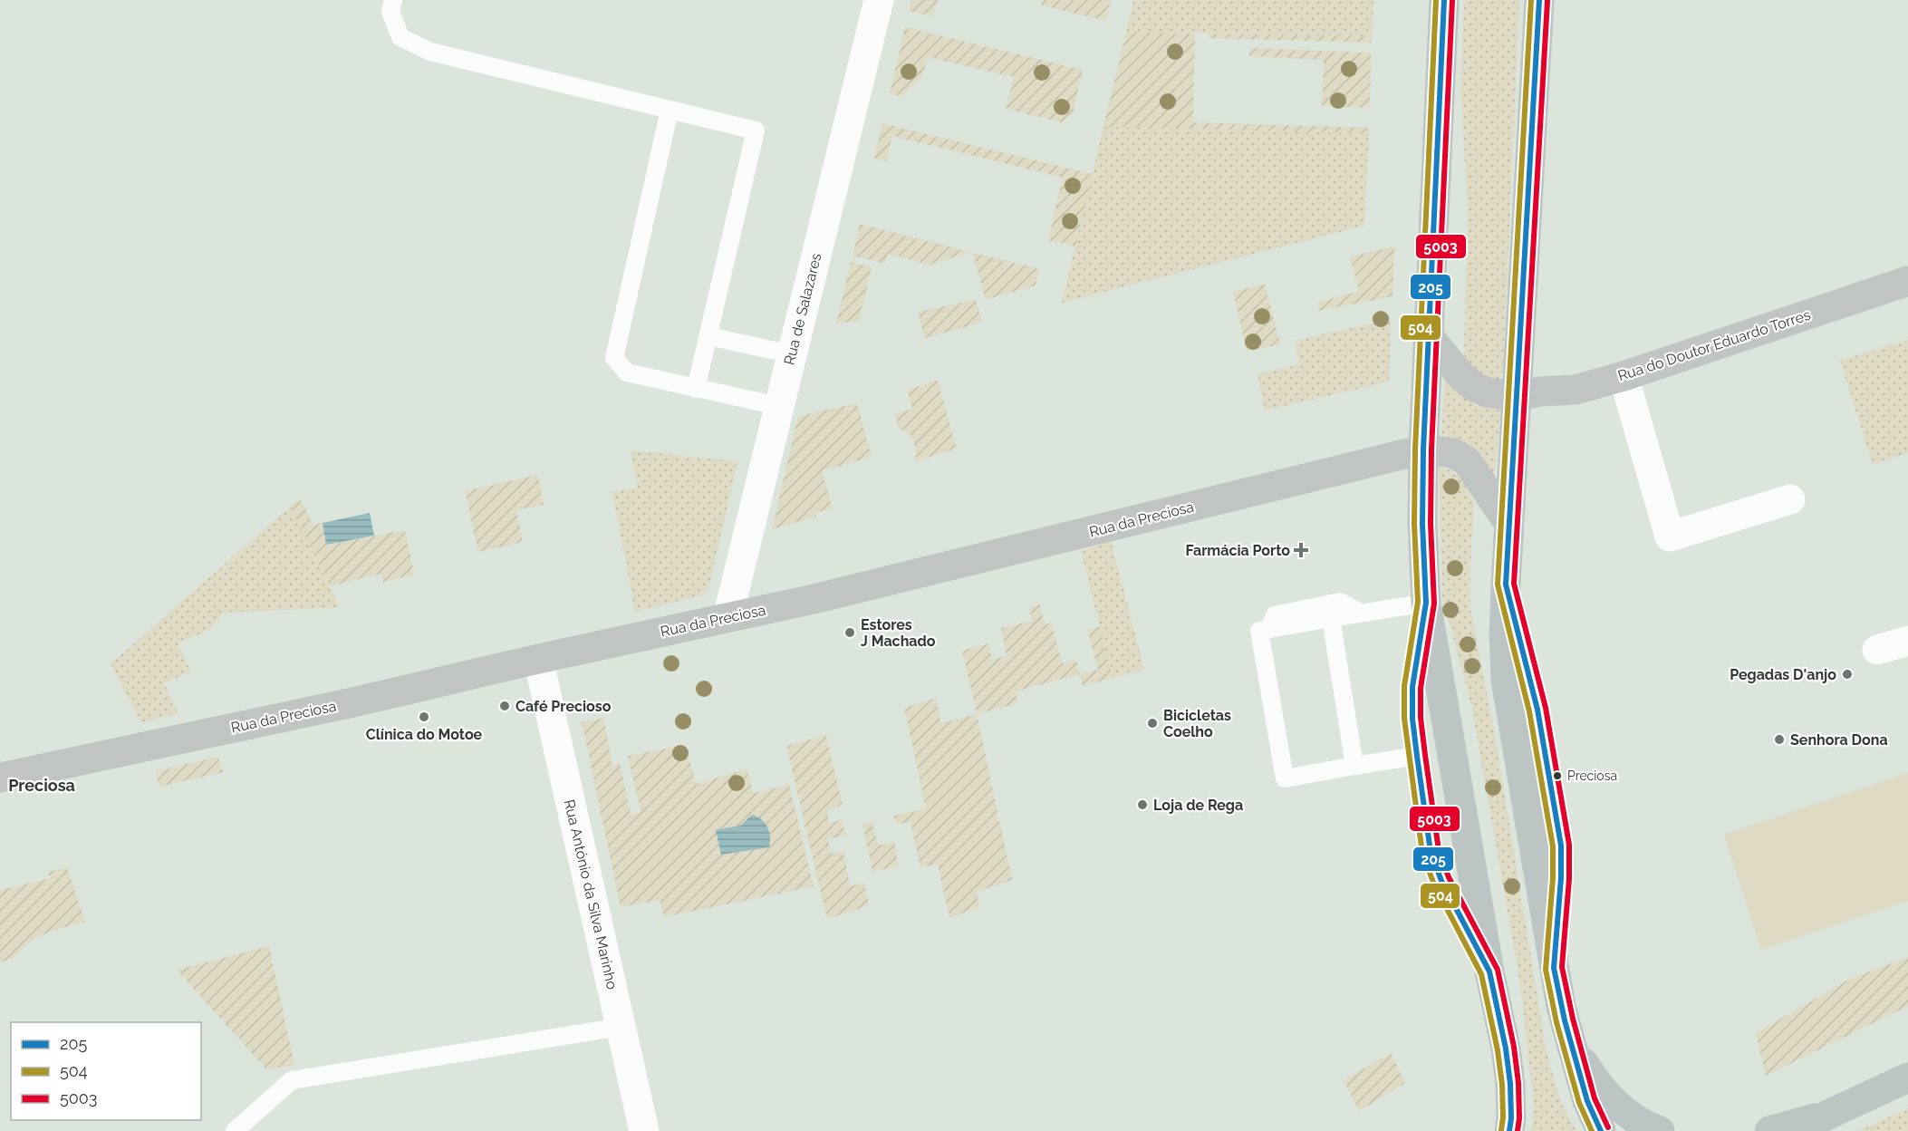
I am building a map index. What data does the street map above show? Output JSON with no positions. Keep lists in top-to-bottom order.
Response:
{
  "streets": {
    "street": [
      "Rua de Salazares",
      "Rua do Doutor Eduardo Torres",
      "Rua da Preciosa",
      "Rua António da Silva Marinho"
    ]
  },
  "crossings": [
    ["Rua de Salazares", "Rua da Preciosa"],
    ["Rua da Preciosa", "Rua António da Silva Marinho"]
  ],
  "districts": ["Preciosa"],
  "places": {
    "health": ["Farmácia Porto"],
    "other": [
      "Estores J Machado",
      "Pegadas D'anjo",
      "Café Precioso",
      "Clínica do Motoe",
      "Bicicletas Coelho",
      "Senhora Dona",
      "Preciosa",
      "Loja de Rega"
    ]
  },
  "lines": ["transit line 205", "transit line 504", "transit line 5003"],
  "legend": ["205", "504", "5003"]
}
